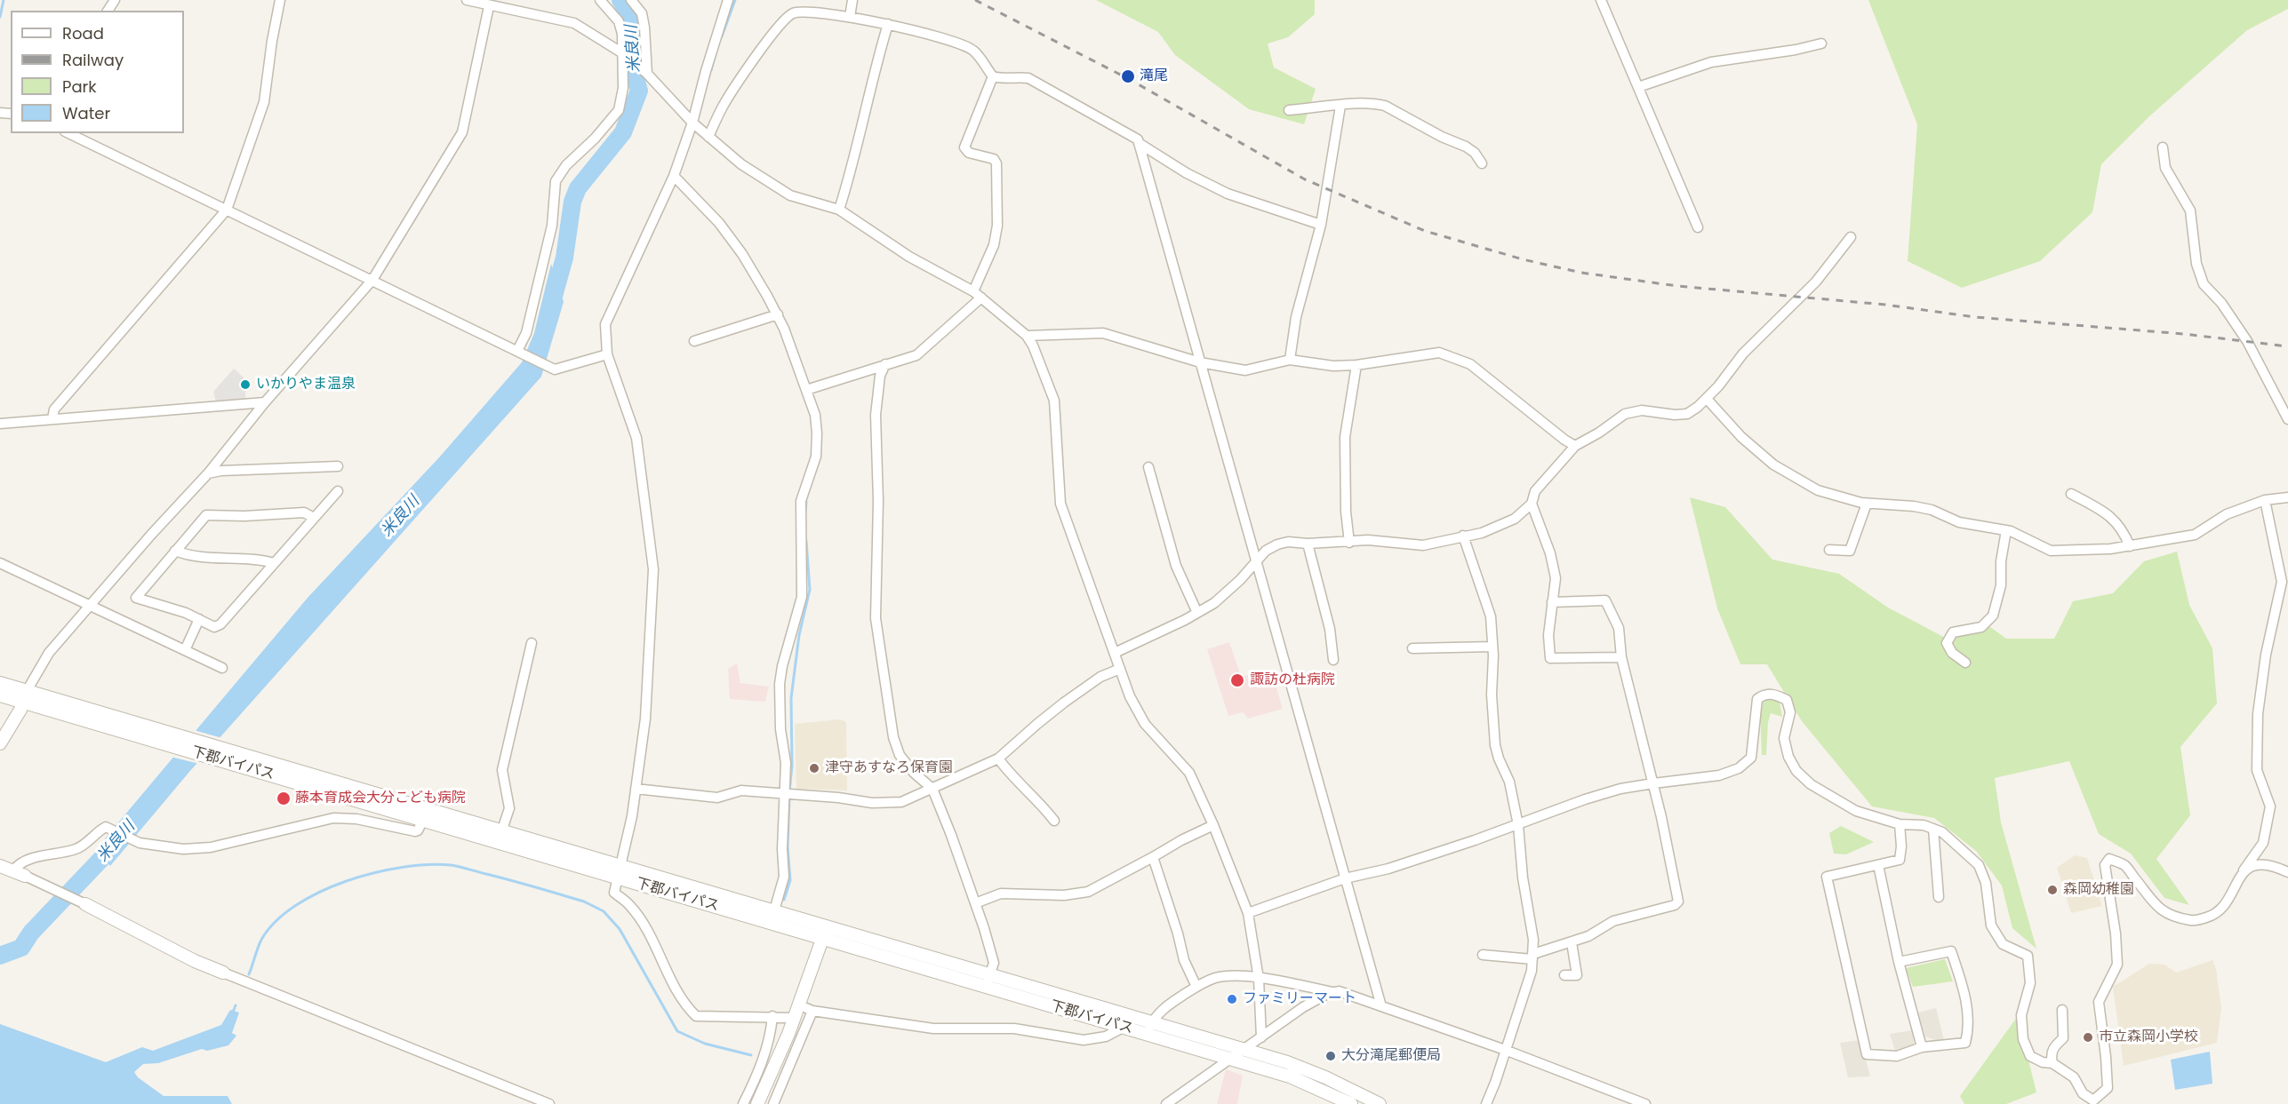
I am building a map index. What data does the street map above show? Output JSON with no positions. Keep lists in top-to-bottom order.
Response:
{
  "streets": {
    "street": ["下郡バイパス"]
  },
  "water": ["米良川"],
  "places": [
    "滝尾",
    "いかりやま温泉",
    "諏訪の杜病院",
    "津守あすなろ保育園",
    "藤本育成会大分こども病院",
    "森岡幼稚園",
    "ファミリーマート",
    "市立森岡小学校",
    "大分滝尾郵便局"
  ],
  "legend": [
    "Road",
    "Railway",
    "Park",
    "Water"
  ]
}
